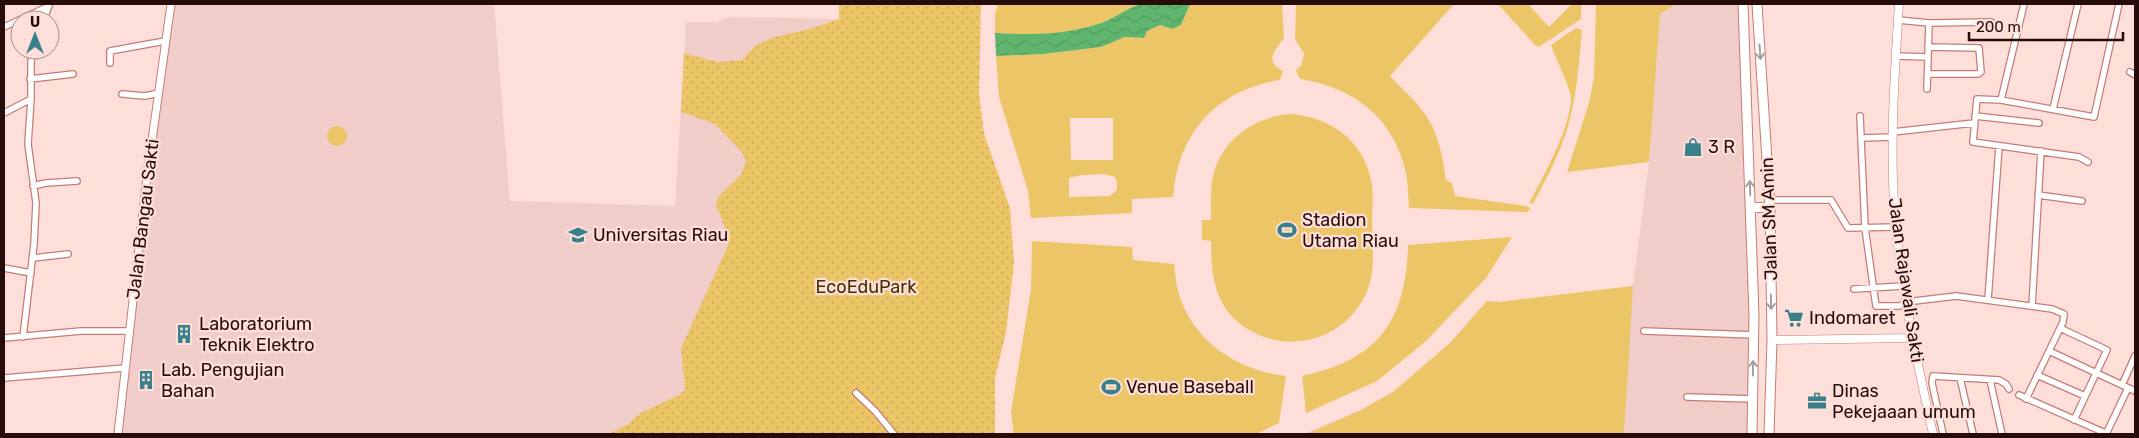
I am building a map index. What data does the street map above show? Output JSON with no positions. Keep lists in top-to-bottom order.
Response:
{
  "streets": {
    "main road": ["Jalan SM Amin", "Jalan Rajawali Sakti"],
    "street": ["Jalan Bangau Sakti"]
  },
  "parks": ["EcoEduPark"],
  "places": {
    "shop": ["3 R"],
    "sports": ["Stadion Utama Riau", "Venue Baseball"],
    "school or university": ["Universitas Riau"],
    "supermarket": ["Indomaret"],
    "building": ["Laboratorium Teknik Elektro", "Lab. Pengujian Bahan"],
    "office": ["Dinas Pekejaaan umum"]
  },
  "scale_bar": "200 m",
  "north": "top"
}
